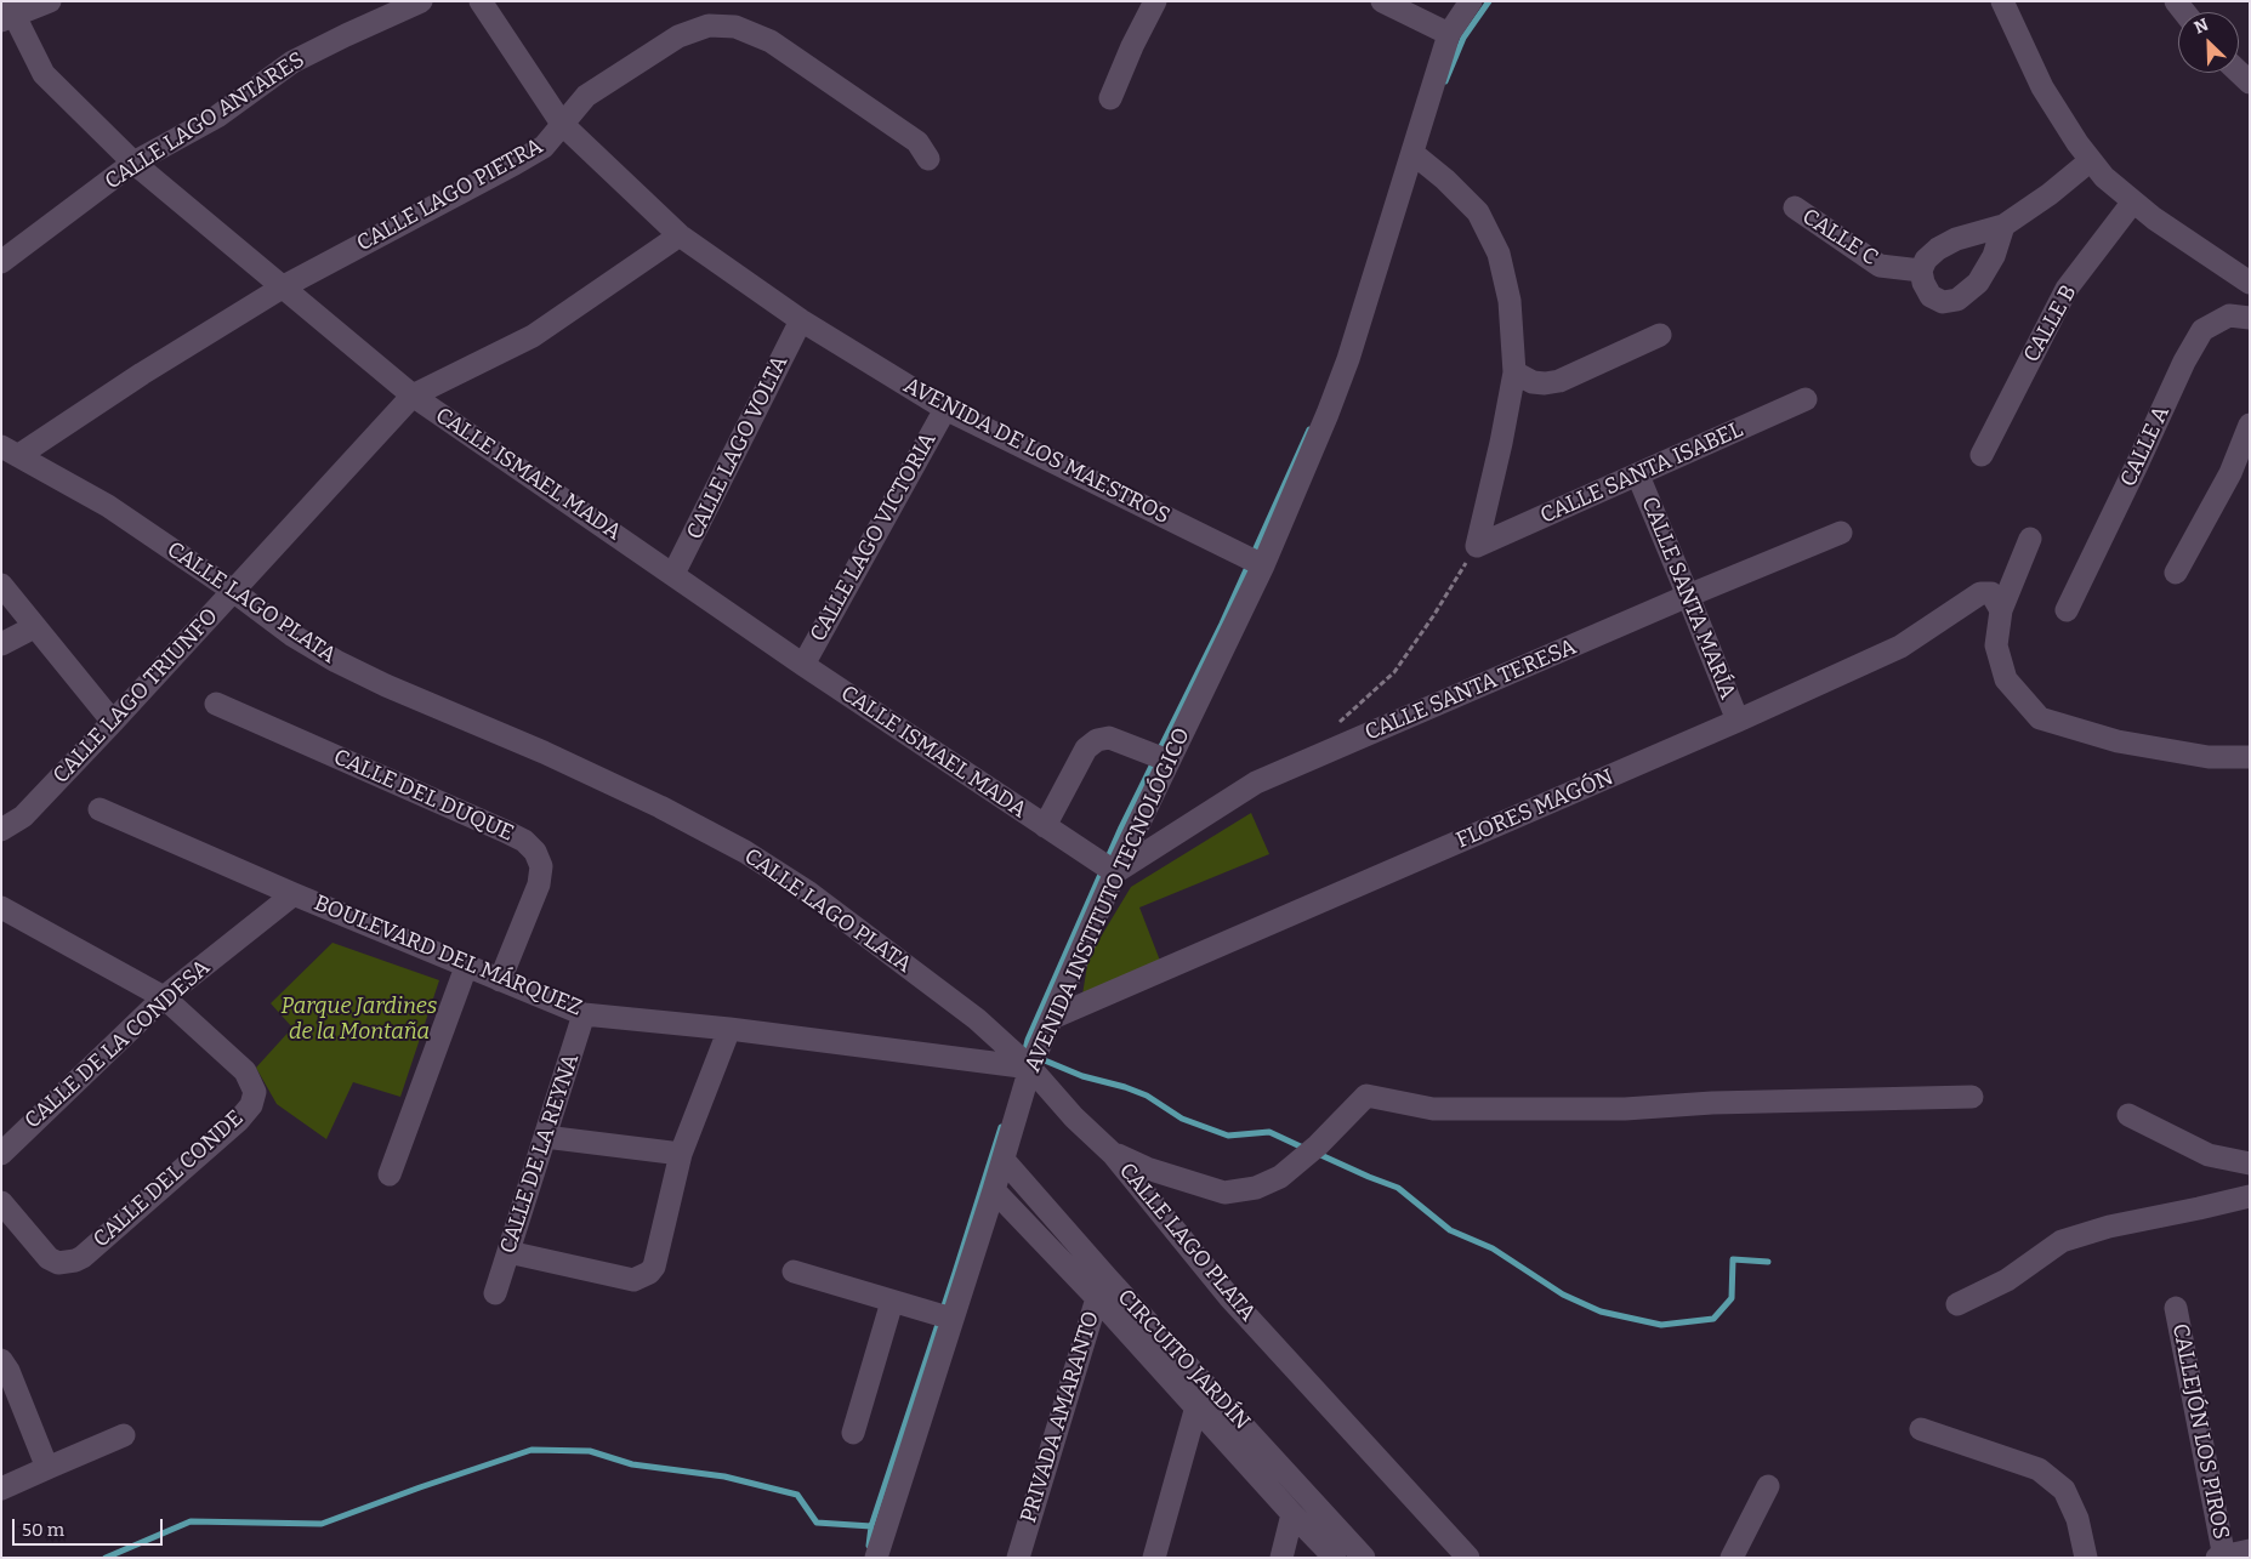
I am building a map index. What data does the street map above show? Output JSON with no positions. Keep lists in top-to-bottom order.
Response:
{
  "streets": {
    "street": [
      "CALLE LAGO ANTARES",
      "CALLE LAGO PIETRA",
      "CALLE C",
      "CALLE B",
      "CALLE A",
      "CALLE LAGO VOLTA",
      "AVENIDA DE LOS MAESTROS",
      "CALLE SANTA ISABEL",
      "CALLE ISMAEL MADA",
      "CALLE LAGO VICTORIA",
      "CALLE SANTA MARÍA",
      "CALLE LAGO PLATA",
      "CALLE SANTA TERESA",
      "CALLE LAGO TRIUNFO",
      "CALLE DEL DUQUE",
      "FLORES MAGÓN",
      "AVENIDA INSTITUTO TECNOLÓGICO",
      "BOULEVARD DEL MÁRQUEZ",
      "CALLE DE LA CONDESA",
      "CALLE DE LA REYNA",
      "CALLE DEL CONDE",
      "CIRCUITO JARDÍN",
      "PRIVADA AMARANTO",
      "CALLEJÓN LOS PIROS"
    ]
  },
  "crossings": [
    ["CALLE LAGO ANTARES", "CALLE ISMAEL MADA"],
    ["CALLE LAGO PIETRA", "AVENIDA DE LOS MAESTROS"],
    ["CALLE LAGO PIETRA", "CALLE ISMAEL MADA"],
    ["CALLE LAGO PIETRA", "CALLE LAGO PLATA"],
    ["CALLE LAGO VOLTA", "AVENIDA DE LOS MAESTROS"],
    ["CALLE LAGO VOLTA", "CALLE ISMAEL MADA"],
    ["AVENIDA DE LOS MAESTROS", "CALLE LAGO VICTORIA"],
    ["AVENIDA DE LOS MAESTROS", "AVENIDA INSTITUTO TECNOLÓGICO"],
    ["CALLE SANTA ISABEL", "CALLE SANTA MARÍA"],
    ["CALLE ISMAEL MADA", "CALLE LAGO VICTORIA"],
    ["CALLE ISMAEL MADA", "CALLE SANTA TERESA"],
    ["CALLE ISMAEL MADA", "CALLE LAGO TRIUNFO"],
    ["CALLE ISMAEL MADA", "AVENIDA INSTITUTO TECNOLÓGICO"],
    ["CALLE SANTA MARÍA", "CALLE SANTA TERESA"],
    ["CALLE SANTA MARÍA", "FLORES MAGÓN"],
    ["CALLE LAGO PLATA", "CALLE LAGO TRIUNFO"],
    ["CALLE LAGO PLATA", "AVENIDA INSTITUTO TECNOLÓGICO"],
    ["CALLE LAGO PLATA", "BOULEVARD DEL MÁRQUEZ"],
    ["CALLE SANTA TERESA", "AVENIDA INSTITUTO TECNOLÓGICO"],
    ["CALLE DEL DUQUE", "BOULEVARD DEL MÁRQUEZ"],
    ["FLORES MAGÓN", "AVENIDA INSTITUTO TECNOLÓGICO"],
    ["AVENIDA INSTITUTO TECNOLÓGICO", "BOULEVARD DEL MÁRQUEZ"],
    ["AVENIDA INSTITUTO TECNOLÓGICO", "CIRCUITO JARDÍN"],
    ["BOULEVARD DEL MÁRQUEZ", "CALLE DE LA CONDESA"],
    ["BOULEVARD DEL MÁRQUEZ", "CALLE DE LA REYNA"],
    ["CALLE DE LA CONDESA", "CALLE DEL CONDE"],
    ["CIRCUITO JARDÍN", "PRIVADA AMARANTO"]
  ],
  "parks": ["Parque Jardines de la Montaña"],
  "scale_bar": "50 m",
  "north": "top left"
}
